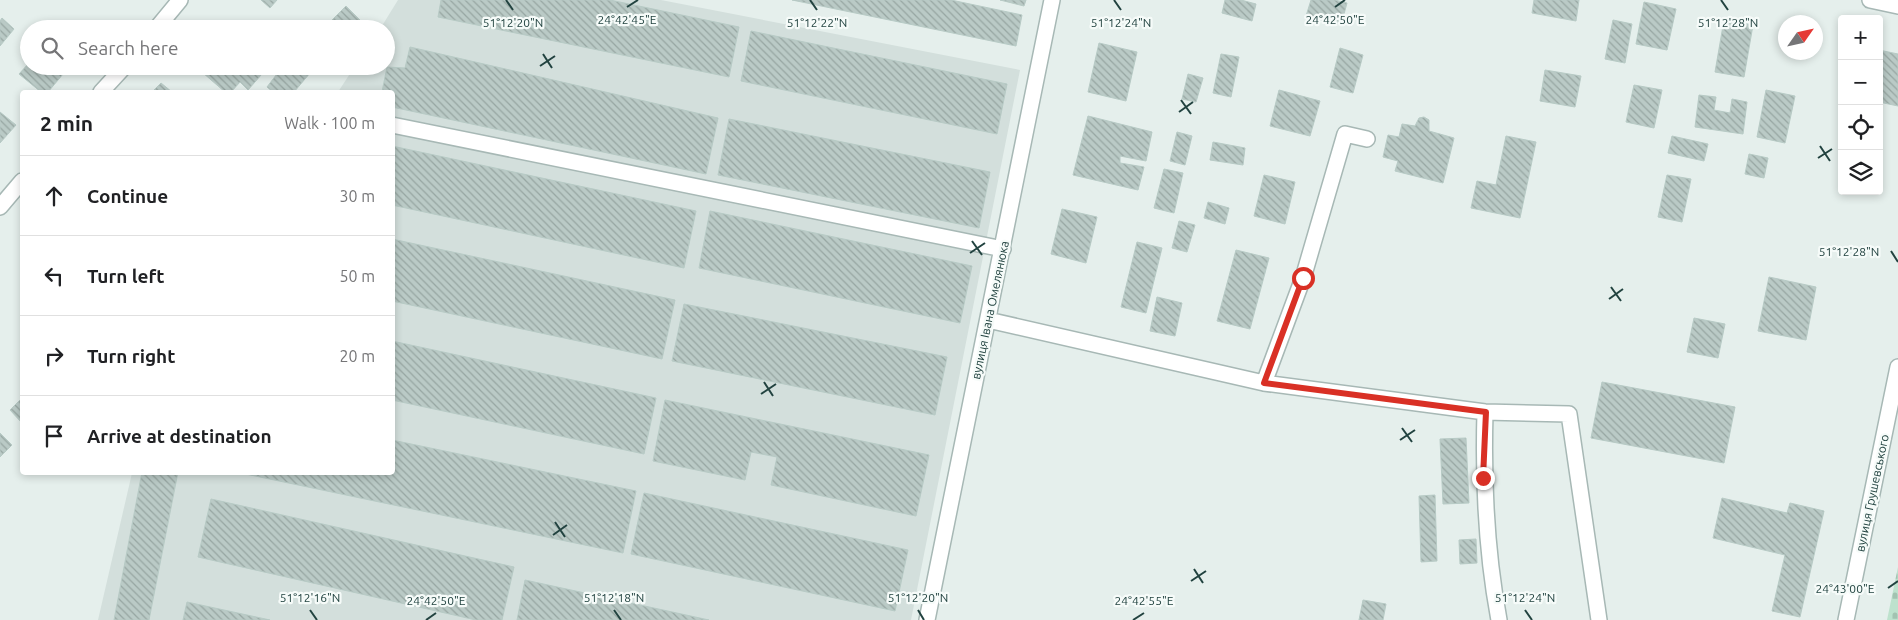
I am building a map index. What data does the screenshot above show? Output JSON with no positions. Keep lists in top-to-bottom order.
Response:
{
  "streets": {
    "street": ["вулиця Івана Омелянюка", "вулиця Грушевського"]
  },
  "north": "top right",
  "page": {
    "map_buttons": ["+", "−"],
    "search": "Search here",
    "heading": ["2 min", "Walk · 100 m"],
    "list": [
      ["Continue", "30 m"],
      ["Turn left", "50 m"],
      ["Turn right", "20 m"],
      "Arrive at destination"
    ]
  },
  "coordinates": [
    "24°42'45\"E",
    "24°42'50\"E",
    "51°12'20\"N",
    "51°12'22\"N",
    "51°12'24\"N",
    "51°12'28\"N",
    "24°43'00\"E",
    "51°12'16\"N",
    "51°12'18\"N",
    "24°42'55\"E"
  ]
}
